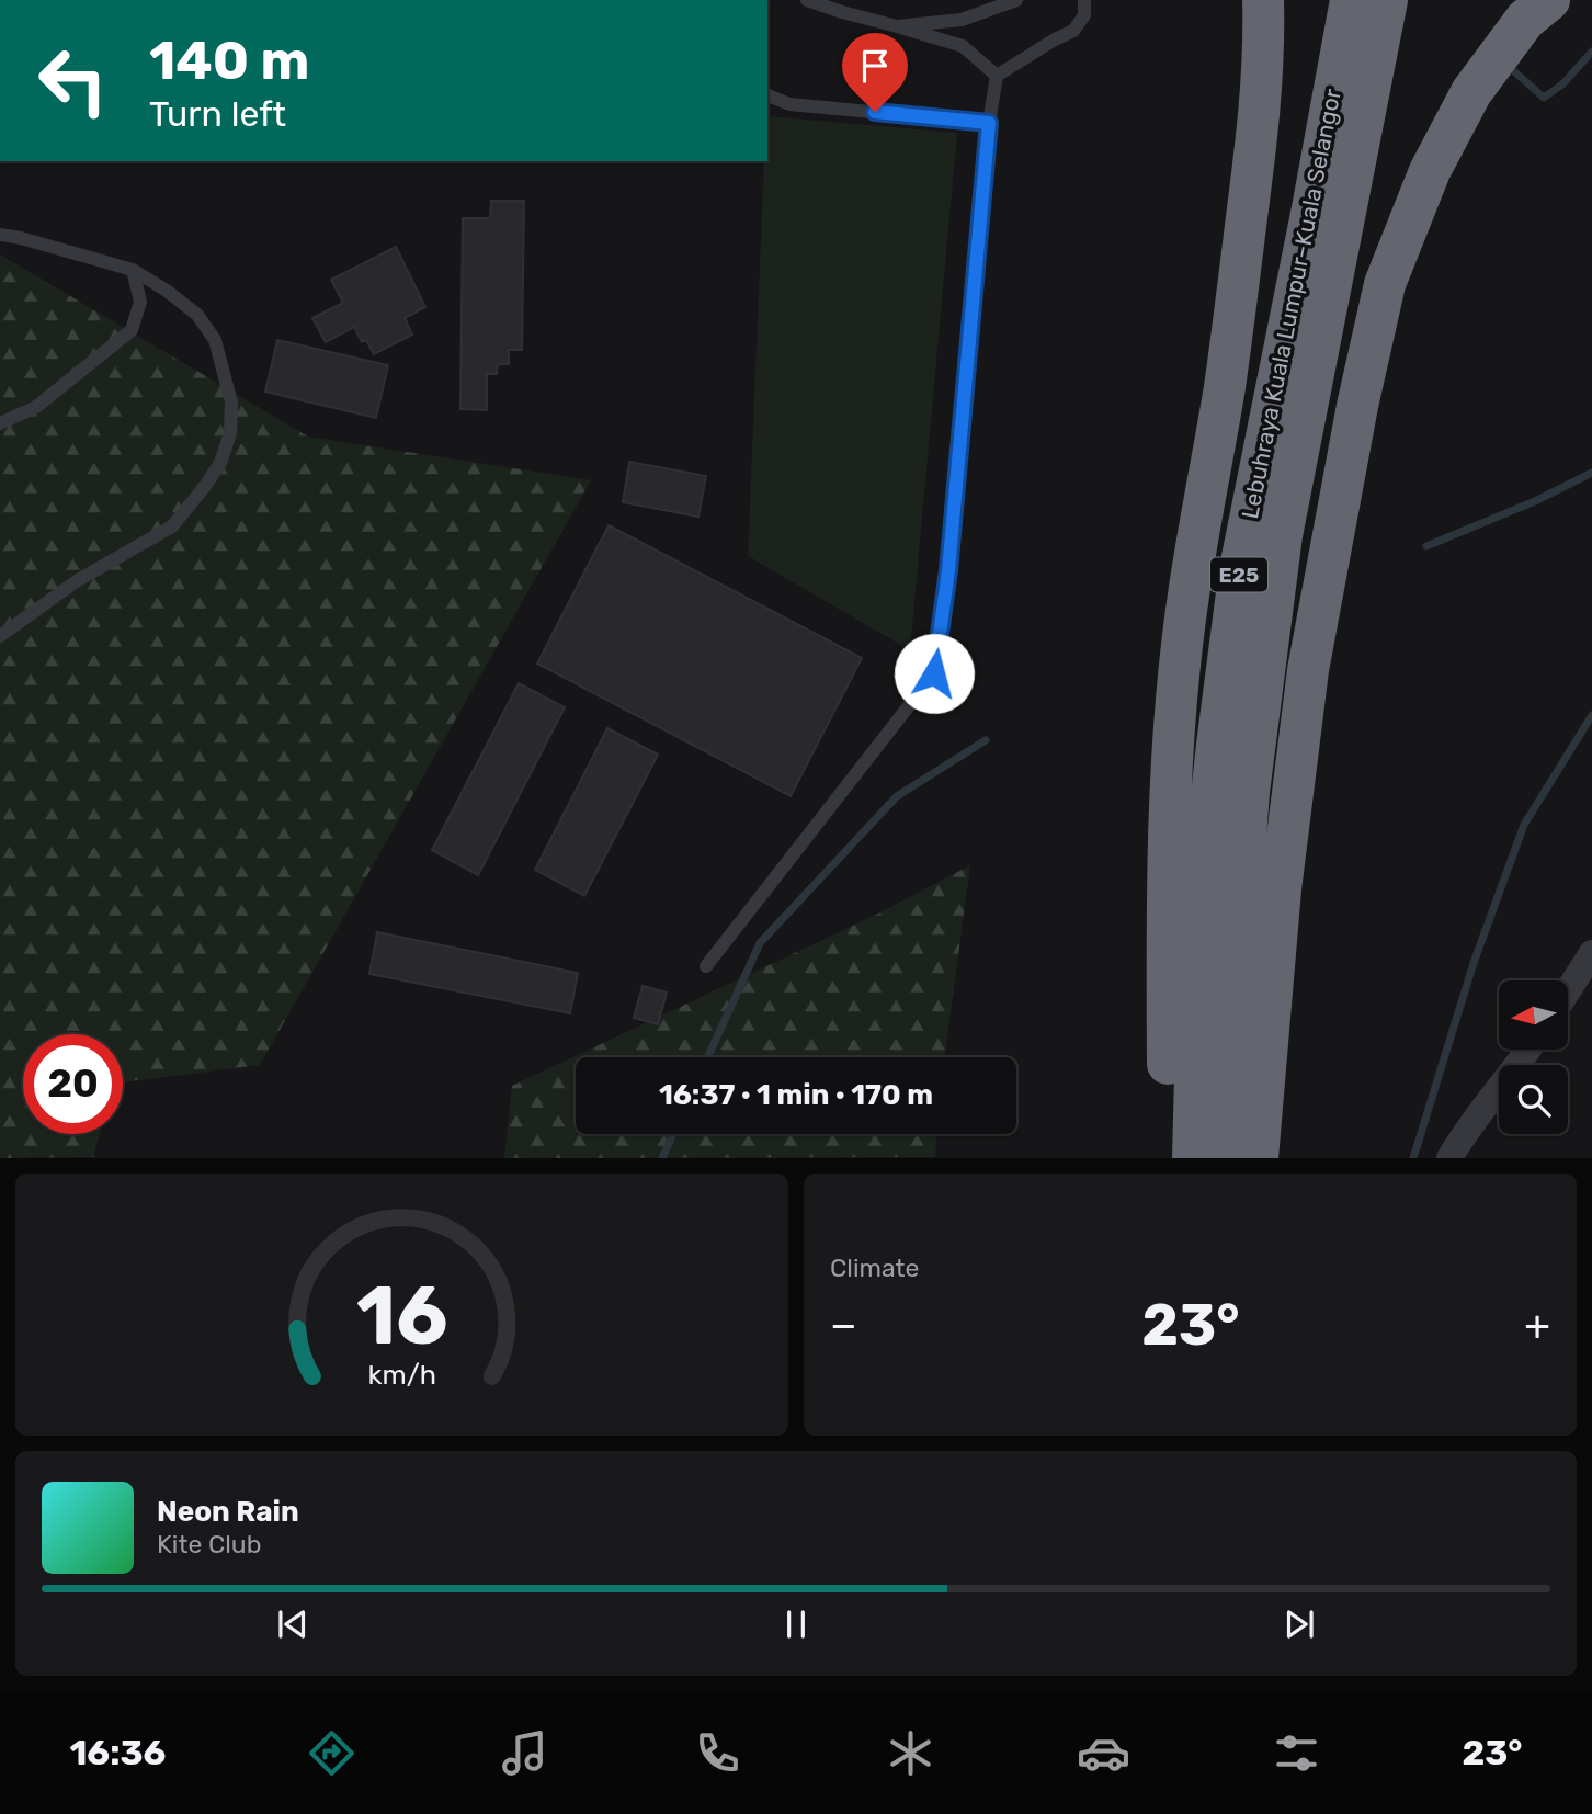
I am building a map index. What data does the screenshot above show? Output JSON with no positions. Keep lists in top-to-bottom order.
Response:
{
  "streets": {
    "highway": ["Lebuhraya Kuala Lumpur–Kuala Selangor", "E25"]
  },
  "north": "left",
  "page": {
    "turn": ["140 m", "Turn left"],
    "limit": "20",
    "trip": "16:37 · 1 min · 170 m",
    "tile": "Climate",
    "heat": ["−", "23°", "+"],
    "song": ["Neon Rain", "Kite Club"],
    "tabs": ["16:36", "23°"],
    "gauge": ["16", "km/h"]
  }
}
